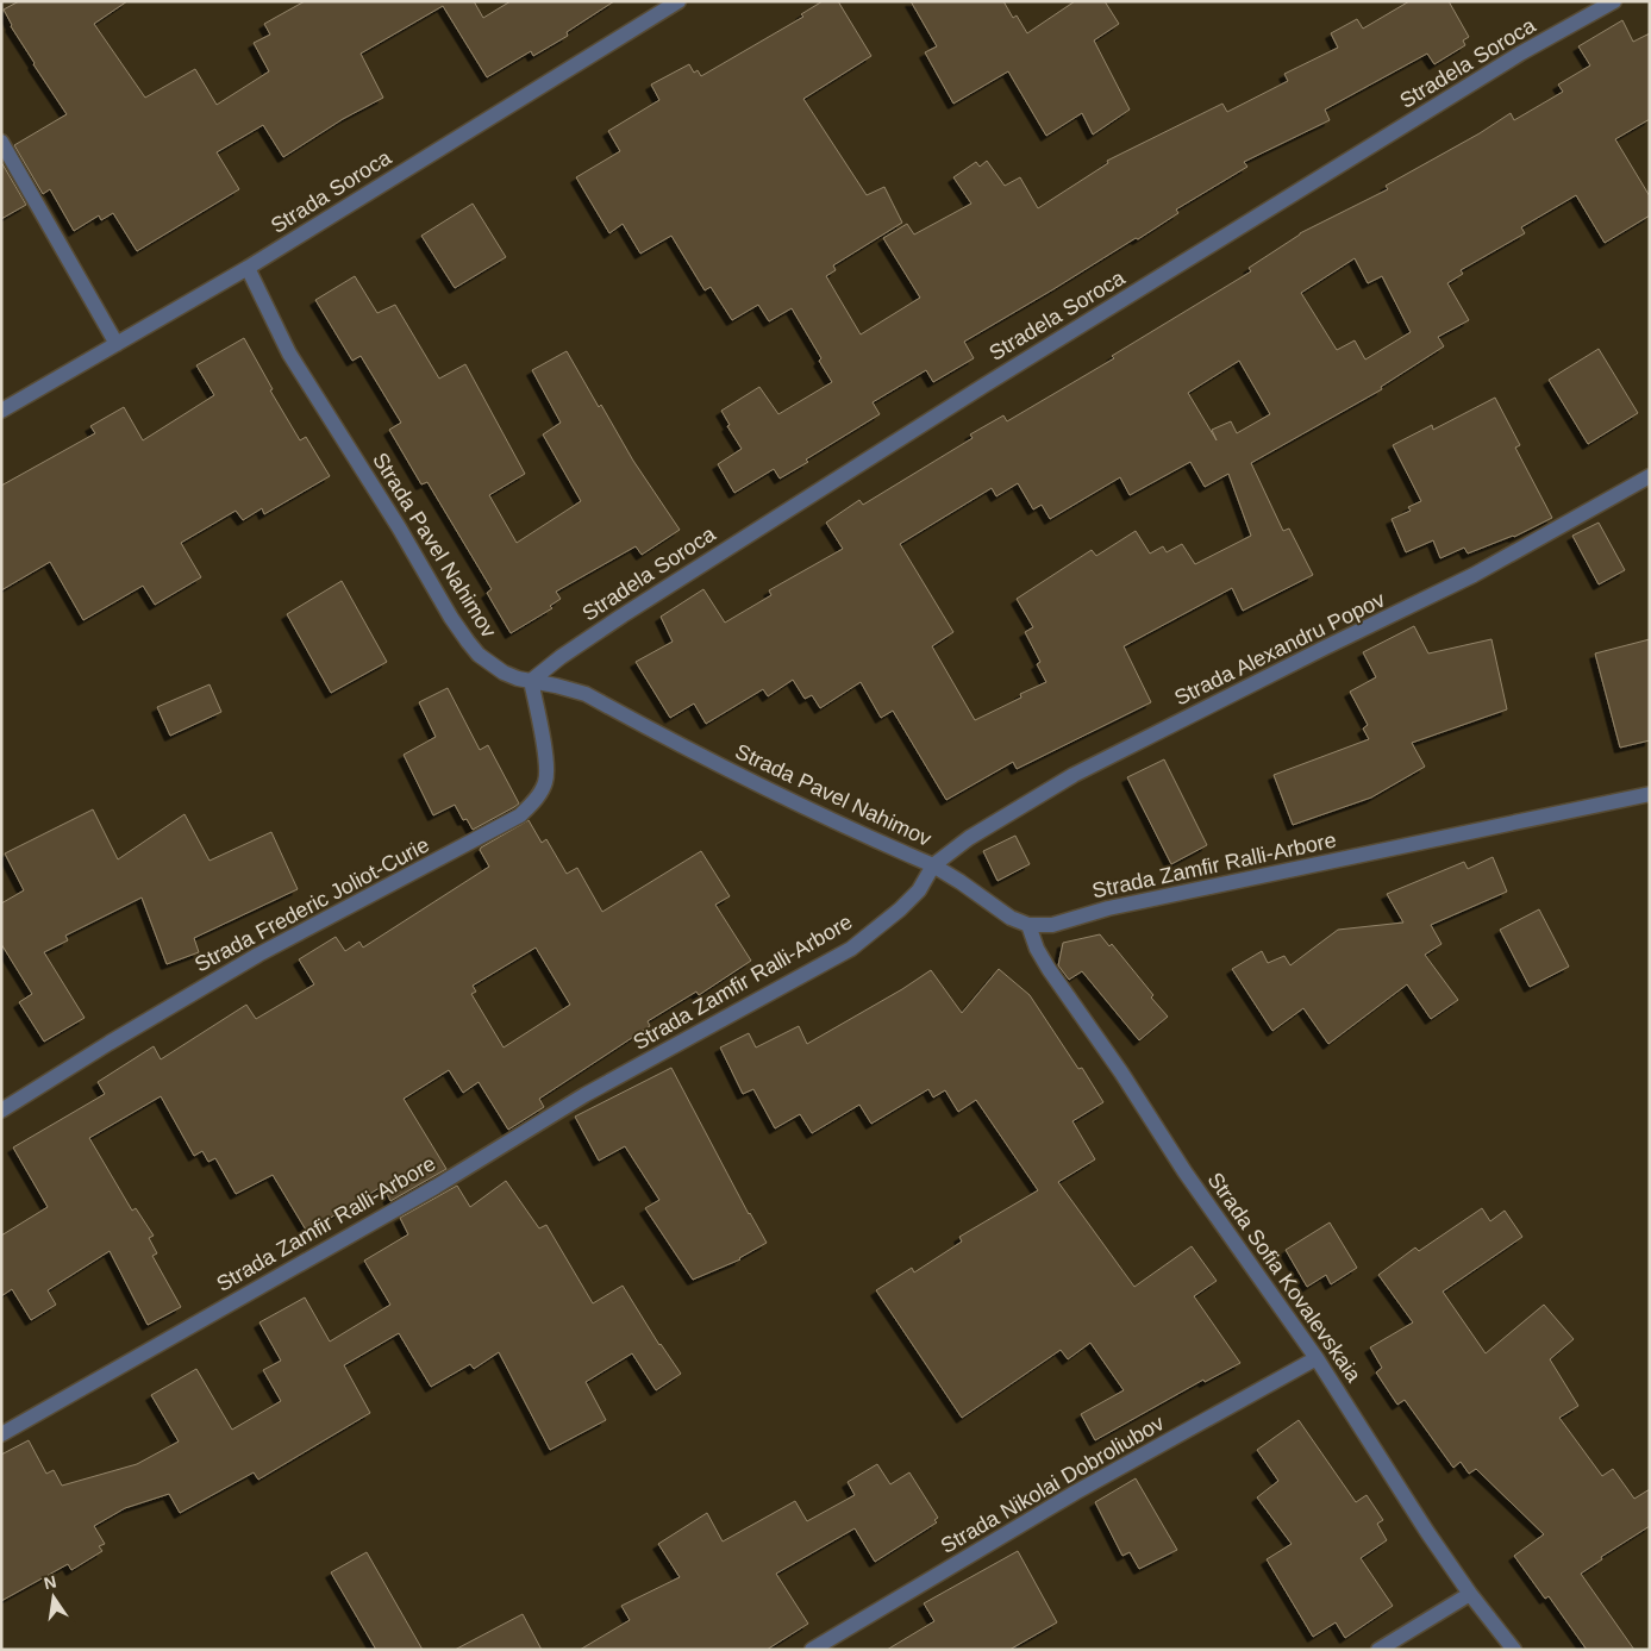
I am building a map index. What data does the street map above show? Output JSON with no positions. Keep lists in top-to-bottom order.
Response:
{
  "streets": {
    "street": [
      "Stradela Sorocа",
      "Strada Soroca",
      "Strada Pavel Nahimov",
      "Strada Alexandru Popov",
      "Strada Zamfir Ralli-Arbore",
      "Strada Frederic Joliot-Curie",
      "Strada Sofia Kovalevskaia",
      "Strada Nikolai Dobroliubov"
    ]
  },
  "crossings": [
    ["Stradela Sorocа", "Strada Pavel Nahimov"],
    ["Stradela Sorocа", "Strada Frederic Joliot-Curie"],
    ["Strada Soroca", "Strada Pavel Nahimov"],
    ["Strada Pavel Nahimov", "Strada Alexandru Popov"],
    ["Strada Pavel Nahimov", "Strada Zamfir Ralli-Arbore"],
    ["Strada Pavel Nahimov", "Strada Frederic Joliot-Curie"],
    ["Strada Alexandru Popov", "Strada Zamfir Ralli-Arbore"],
    ["Strada Zamfir Ralli-Arbore", "Strada Sofia Kovalevskaia"],
    ["Strada Sofia Kovalevskaia", "Strada Nikolai Dobroliubov"]
  ],
  "north": "top"
}
